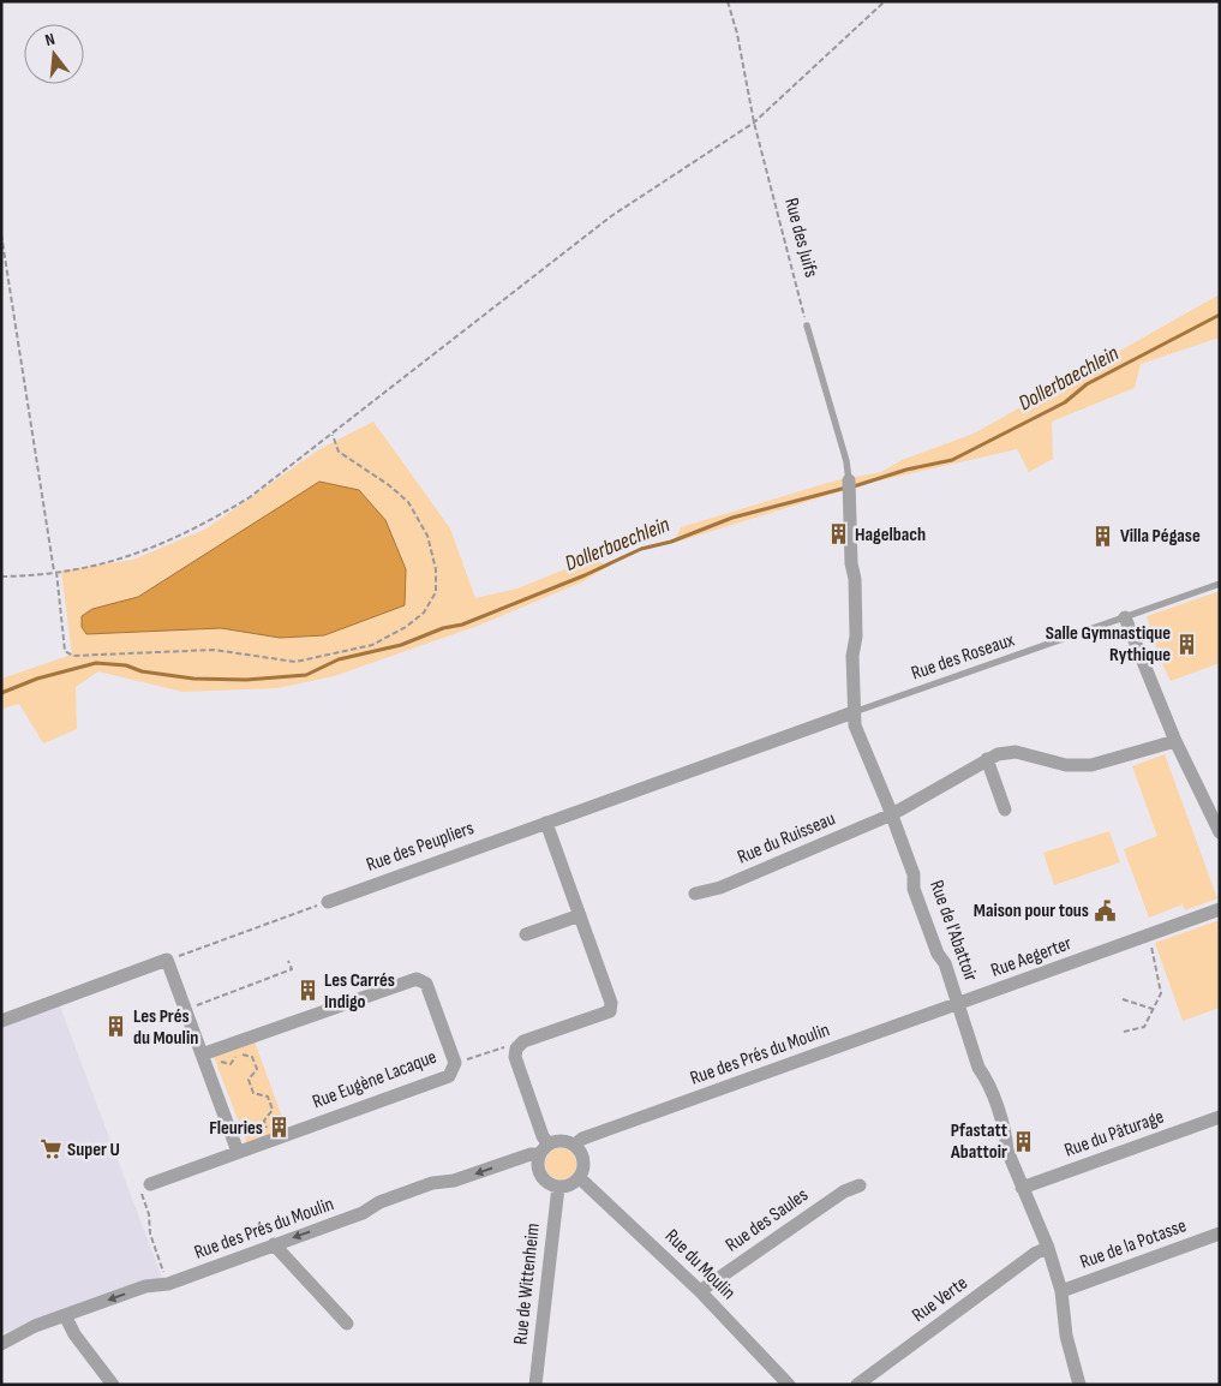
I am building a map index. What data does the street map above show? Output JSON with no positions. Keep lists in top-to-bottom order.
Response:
{
  "streets": {
    "street": [
      "Rue du Ruisseau",
      "Rue des Peupliers",
      "Rue de l'Abattoir",
      "Rue Aegerter",
      "Rue des Prés du Moulin",
      "Rue Eugène Lacaque",
      "Rue du Pâturage",
      "Rue des Saules",
      "Rue de la Potasse",
      "Rue du Moulin",
      "Rue de Wittenheim",
      "Rue Verte"
    ],
    "lane": ["Rue des Roseaux"],
    "path": ["Rue des Juifs"]
  },
  "crossings": [
    ["Rue des Roseaux", "Rue des Peupliers"],
    ["Rue des Roseaux", "Rue de l'Abattoir"],
    ["Rue du Ruisseau", "Rue de l'Abattoir"],
    ["Rue des Peupliers", "Rue de l'Abattoir"],
    ["Rue de l'Abattoir", "Rue Aegerter"],
    ["Rue de l'Abattoir", "Rue des Prés du Moulin"],
    ["Rue de l'Abattoir", "Rue du Pâturage"],
    ["Rue de l'Abattoir", "Rue de la Potasse"],
    ["Rue de l'Abattoir", "Rue Verte"],
    ["Rue Aegerter", "Rue des Prés du Moulin"],
    ["Rue des Prés du Moulin", "Rue du Moulin"],
    ["Rue des Prés du Moulin", "Rue de Wittenheim"],
    ["Rue des Saules", "Rue du Moulin"],
    ["Rue du Moulin", "Rue de Wittenheim"]
  ],
  "one_way": ["Rue des Prés du Moulin"],
  "water": ["Dollerbaechlein"],
  "places": {
    "building": [
      "Hagelbach",
      "Villa Pégase",
      "Salle Gymnastique Rythique",
      "Les Carrés Indigo",
      "Les Prés du Moulin",
      "Fleuries",
      "Pfastatt Abattoir"
    ],
    "public building": ["Maison pour tous"],
    "supermarket": ["Super U"]
  },
  "north": "top"
}
